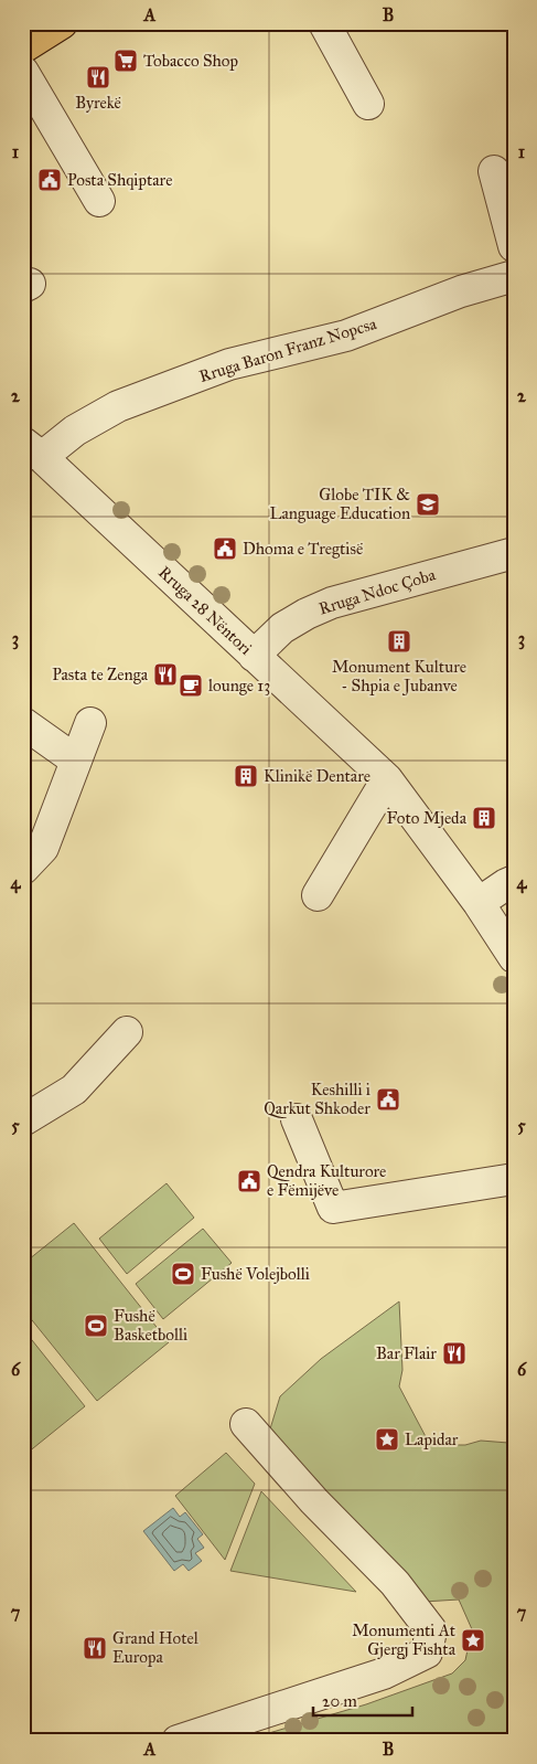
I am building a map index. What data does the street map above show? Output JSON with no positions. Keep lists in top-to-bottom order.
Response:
{
  "streets": {
    "street": ["Rruga Baron Franz Nopcsa", "Rruga Ndoc Çoba", "Rruga 28 Nëntori"]
  },
  "crossings": [
    ["Rruga Baron Franz Nopcsa", "Rruga 28 Nëntori"],
    ["Rruga Ndoc Çoba", "Rruga 28 Nëntori"]
  ],
  "places": {
    "supermarket": ["Tobacco Shop"],
    "restaurant": [
      "Byrekë",
      "Pasta te Zenga",
      "Bar Flair",
      "Grand Hotel Europa"
    ],
    "public building": [
      "Posta Shqiptare",
      "Dhoma e Tregtisë",
      "Keshilli i Qarkut Shkoder",
      "Qendra Kulturore e Fëmijëve"
    ],
    "school or university": ["Globe TIK & Language Education"],
    "building": ["Monument Kulture - Shpia e Jubanve", "Klinikë Dentare", "Foto Mjeda"],
    "cafe": ["lounge 13"],
    "sports": ["Fushë Volejbolli", "Fushë Basketbolli"],
    "place": ["Lapidar", "Monumenti At Gjergj Fishta"]
  },
  "scale_bar": "20 m",
  "grid": {
    "columns": ["A", "B"],
    "rows": [
      "1",
      "2",
      "3",
      "4",
      "5",
      "6",
      "7"
    ]
  }
}
